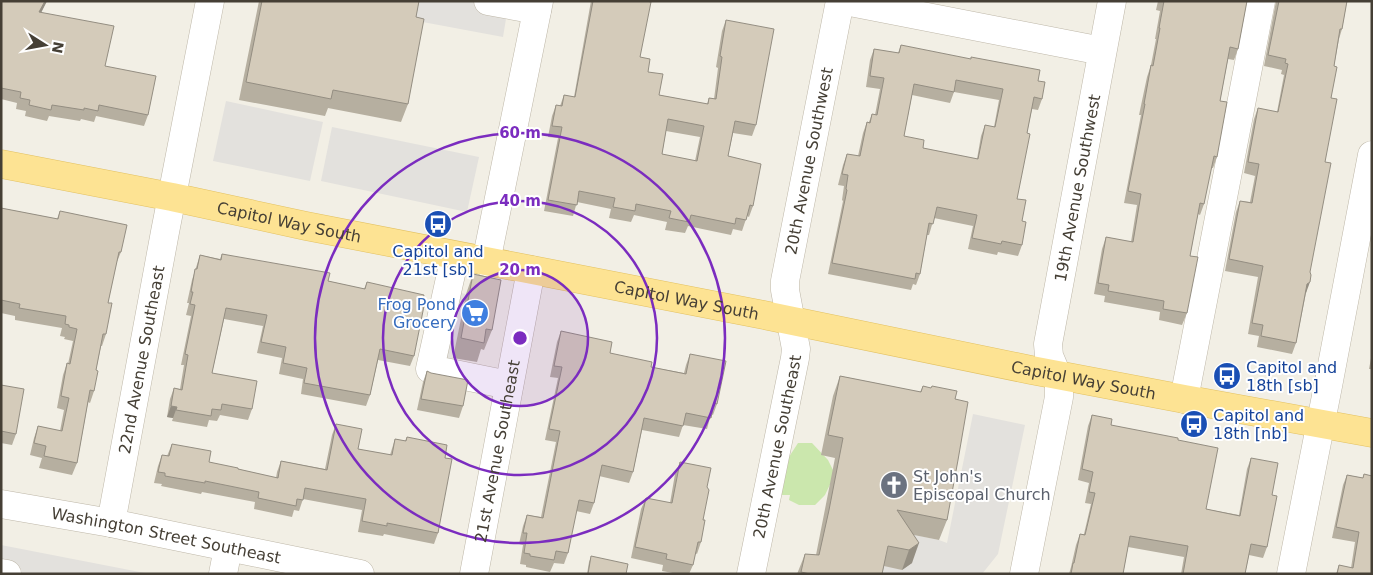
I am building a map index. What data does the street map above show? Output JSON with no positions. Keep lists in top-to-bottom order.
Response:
{
  "streets": {
    "main road": ["Capitol Way South"],
    "street": [
      "20th Avenue Southwest",
      "19th Avenue Southwest",
      "22nd Avenue Southeast",
      "20th Avenue Southeast",
      "21st Avenue Southeast",
      "Washington Street Southeast"
    ]
  },
  "crossings": [
    ["20th Avenue Southwest", "Capitol Way South"],
    ["20th Avenue Southwest", "20th Avenue Southeast"],
    ["19th Avenue Southwest", "Capitol Way South"],
    ["Capitol Way South", "22nd Avenue Southeast"],
    ["Capitol Way South", "20th Avenue Southeast"],
    ["Capitol Way South", "21st Avenue Southeast"],
    ["22nd Avenue Southeast", "Washington Street Southeast"]
  ],
  "places": {
    "bus stop": ["Capitol and 21st [sb]", "Capitol and 18th [sb]", "Capitol and 18th [nb]"],
    "supermarket": ["Frog Pond Grocery"],
    "church": ["St John's Episcopal Church"]
  },
  "north": "right",
  "rings": ["60 m", "40 m", "20 m"]
}
